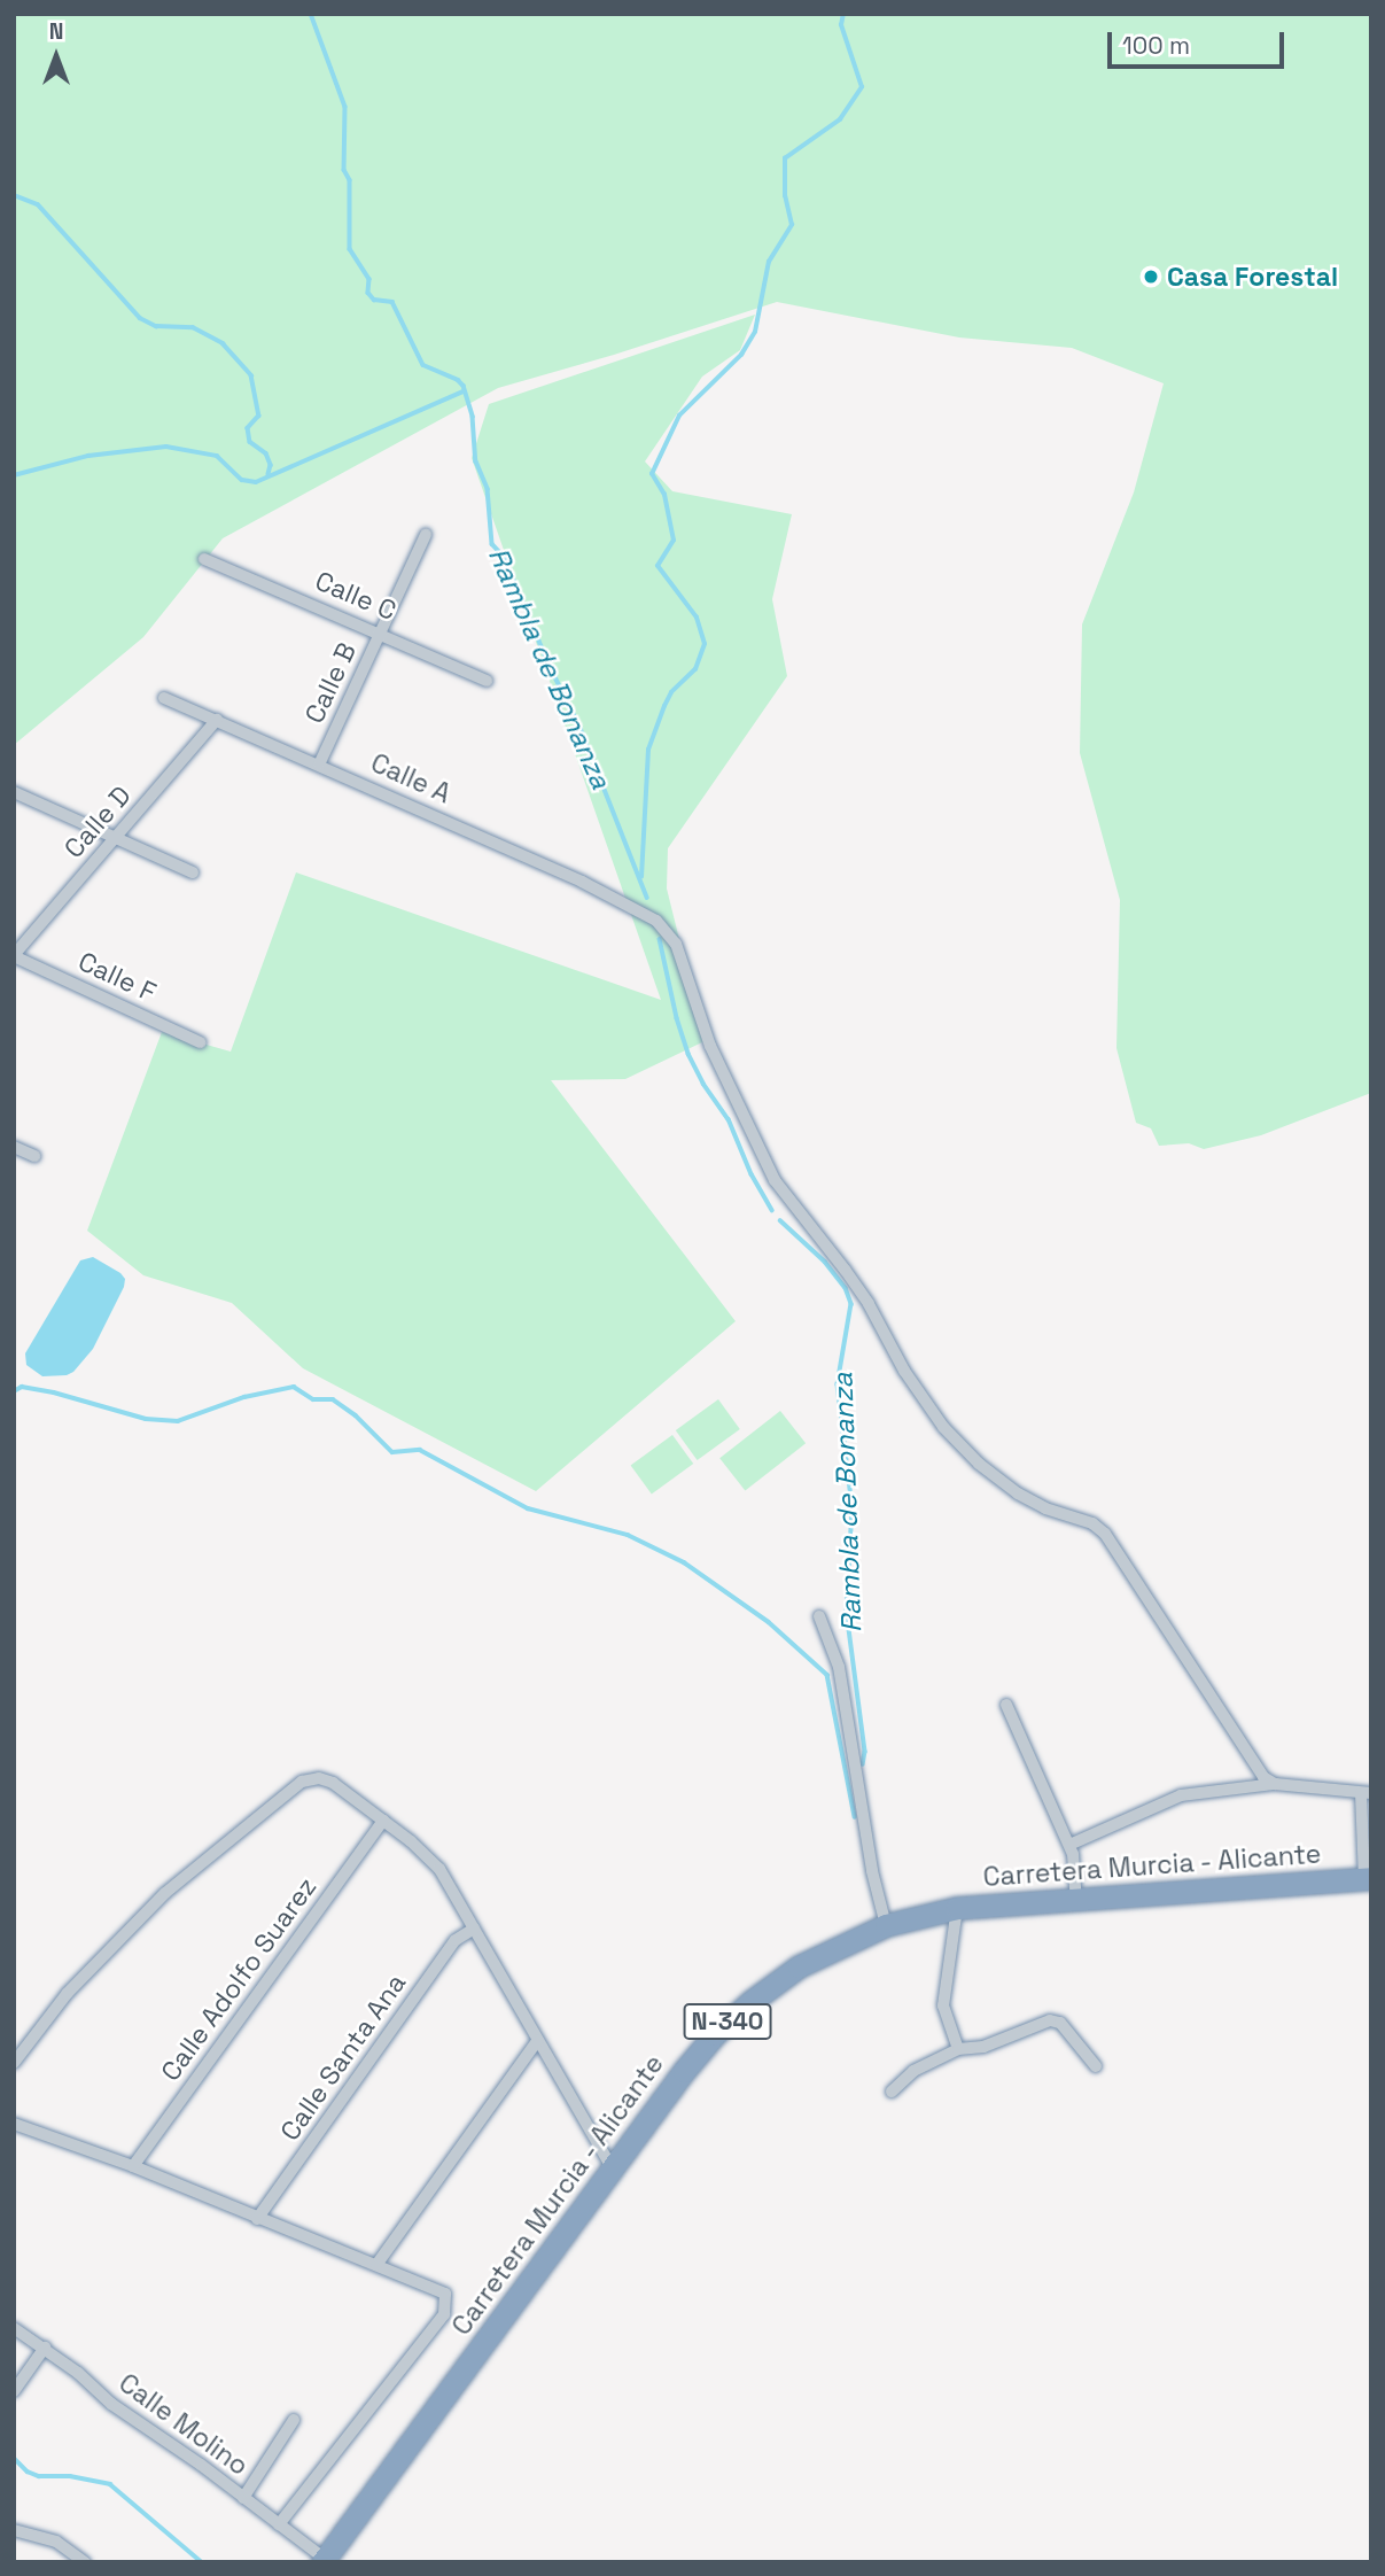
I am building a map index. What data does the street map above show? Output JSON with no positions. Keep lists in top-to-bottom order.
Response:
{
  "streets": {
    "highway": ["Carretera Murcia - Alicante", "N-340"],
    "street": [
      "Calle C",
      "Calle B",
      "Calle A",
      "Calle D",
      "Calle F",
      "Calle Adolfo Suarez",
      "Calle Santa Ana",
      "Calle Molino"
    ]
  },
  "crossings": [
    ["Calle C", "Calle B"],
    ["Calle B", "Calle A"],
    ["Calle A", "Calle D"],
    ["Calle D", "Calle F"],
    ["Carretera Murcia - Alicante", "Calle Molino"]
  ],
  "water": ["Rambla de Bonanza"],
  "places": ["Casa Forestal"],
  "scale_bar": "100 m",
  "north": "top"
}
